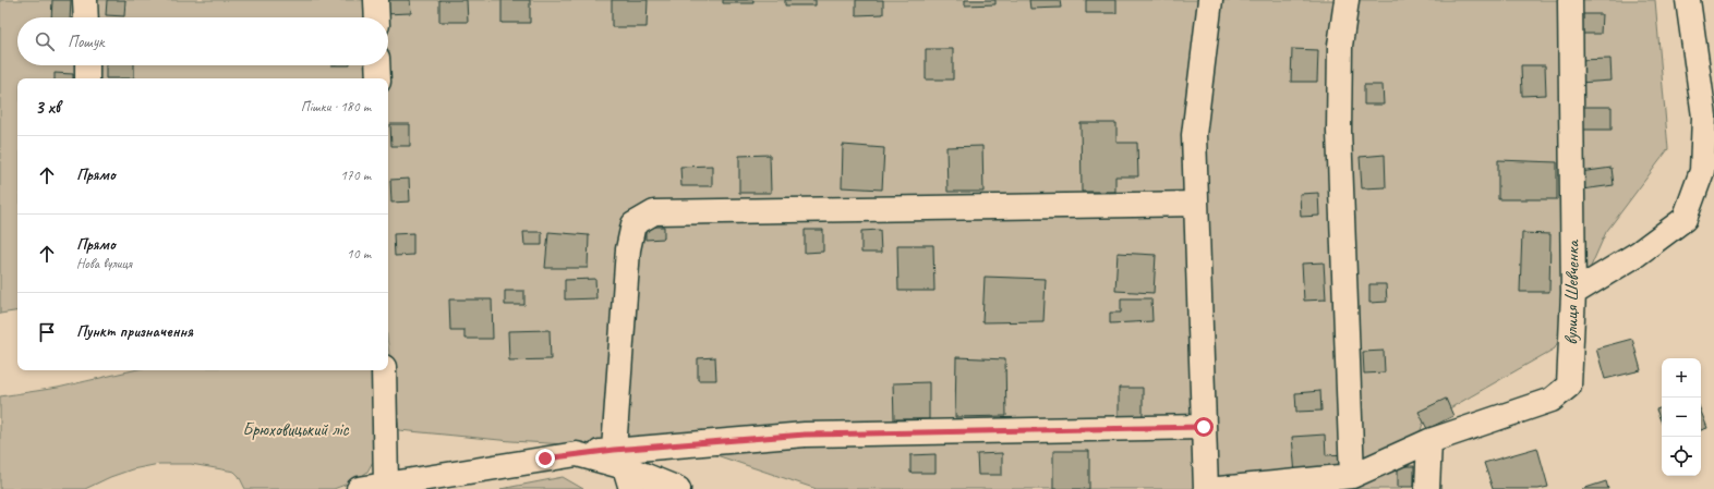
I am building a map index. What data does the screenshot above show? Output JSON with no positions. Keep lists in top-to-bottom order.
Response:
{
  "streets": {
    "street": ["вулиця Шевченка"]
  },
  "parks": ["Брюховицький ліс"],
  "page": {
    "search": "Пошук",
    "heading": ["3 хв", "Пішки · 180 m"],
    "list": [
      ["Прямо", "170 m"],
      ["Прямо", "Нова вулиця", "10 m"],
      "Пункт призначення"
    ],
    "map_buttons": ["+", "−"]
  }
}
